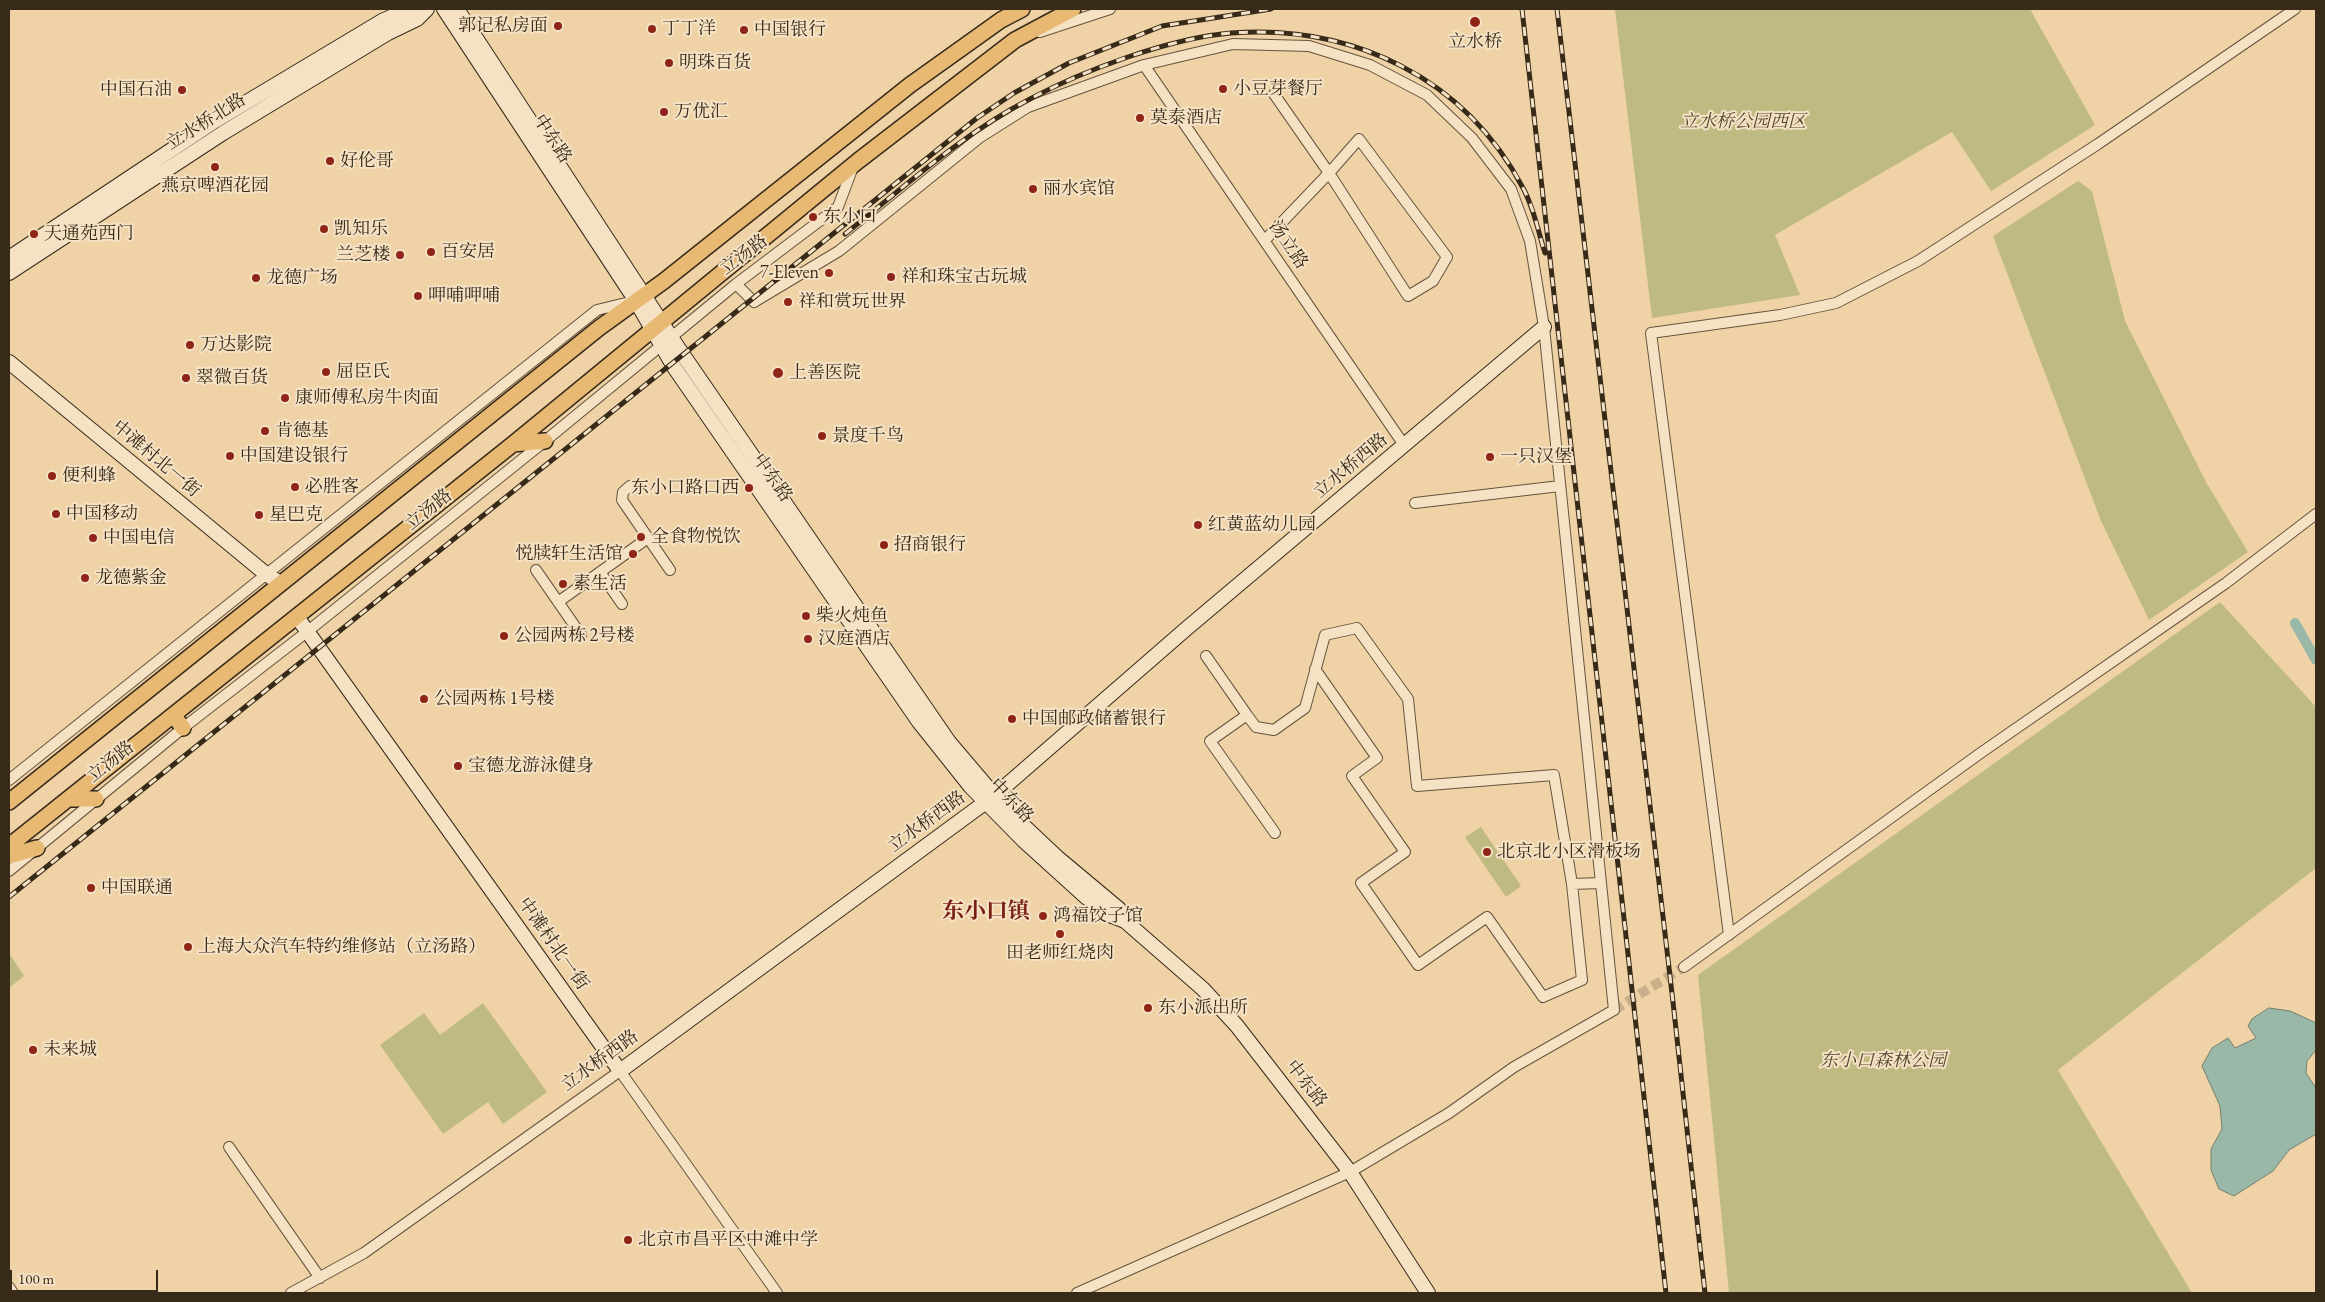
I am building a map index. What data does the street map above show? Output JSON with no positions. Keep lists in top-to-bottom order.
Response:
{
  "streets": {
    "main road": ["立汤路"],
    "street": [
      "立水桥北路",
      "中东路",
      "汤立路",
      "中滩村北一街",
      "立水桥西路"
    ]
  },
  "crossings": [
    ["中东路", "立汤路"],
    ["中东路", "立水桥西路"],
    ["汤立路", "立水桥西路"],
    ["立汤路", "中滩村北一街"],
    ["中滩村北一街", "立水桥西路"]
  ],
  "districts": ["东小口镇"],
  "parks": ["立水桥公园西区", "东小口森林公园"],
  "places": [
    "立水桥",
    "郭记私房面",
    "丁丁洋",
    "中国银行",
    "明珠百货",
    "小豆芽餐厅",
    "中国石油",
    "万优汇",
    "莫泰酒店",
    "好伦哥",
    "燕京啤酒花园",
    "丽水宾馆",
    "东小口",
    "凯知乐",
    "天通苑西门",
    "百安居",
    "兰芝楼",
    "7-Eleven",
    "祥和珠宝古玩城",
    "龙德广场",
    "呷哺呷哺",
    "祥和赏玩世界",
    "万达影院",
    "屈臣氏",
    "上善医院",
    "翠微百货",
    "康师傅私房牛肉面",
    "肯德基",
    "景度千鸟",
    "中国建设银行",
    "一只汉堡",
    "便利蜂",
    "必胜客",
    "东小口路口西",
    "中国移动",
    "星巴克",
    "红黄蓝幼儿园",
    "全食物悦饮",
    "中国电信",
    "招商银行",
    "悦牍轩生活馆",
    "龙德紫金",
    "素生活",
    "柴火炖鱼",
    "公园两栋 2号楼",
    "汉庭酒店",
    "公园两栋 1号楼",
    "中国邮政储蓄银行",
    "宝德龙游泳健身",
    "北京北小区滑板场",
    "中国联通",
    "鸿福饺子馆",
    "田老师红烧肉",
    "上海大众汽车特约维修站（立汤路）",
    "东小派出所",
    "未来城",
    "北京市昌平区中滩中学"
  ],
  "scale_bar": "100 m"
}
